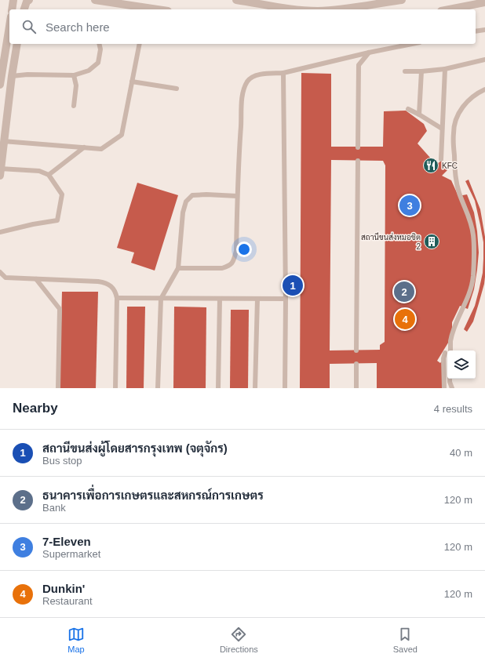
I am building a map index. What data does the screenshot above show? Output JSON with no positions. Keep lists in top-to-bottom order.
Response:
{
  "places": {
    "restaurant": ["KFC"],
    "building": ["สถานีขนส่งหมอชิต 2"]
  },
  "page": {
    "search": "Search here",
    "pins": [
      "3",
      "1",
      "2",
      "4"
    ],
    "heading": ["Nearby", "4 results"],
    "list": [
      {
        "mark": "1",
        "name": "สถานีขนส่งผู้โดยสารกรุงเทพ (จตุจักร)",
        "note": "Bus stop",
        "value": "40 m"
      },
      {
        "mark": "2",
        "name": "ธนาคารเพื่อการเกษตรและสหกรณ์การเกษตร",
        "note": "Bank",
        "value": "120 m"
      },
      {
        "mark": "3",
        "name": "7-Eleven",
        "note": "Supermarket",
        "value": "120 m"
      },
      {
        "mark": "4",
        "name": "Dunkin'",
        "note": "Restaurant",
        "value": "120 m"
      }
    ],
    "nav": ["Map", "Directions", "Saved"]
  }
}
